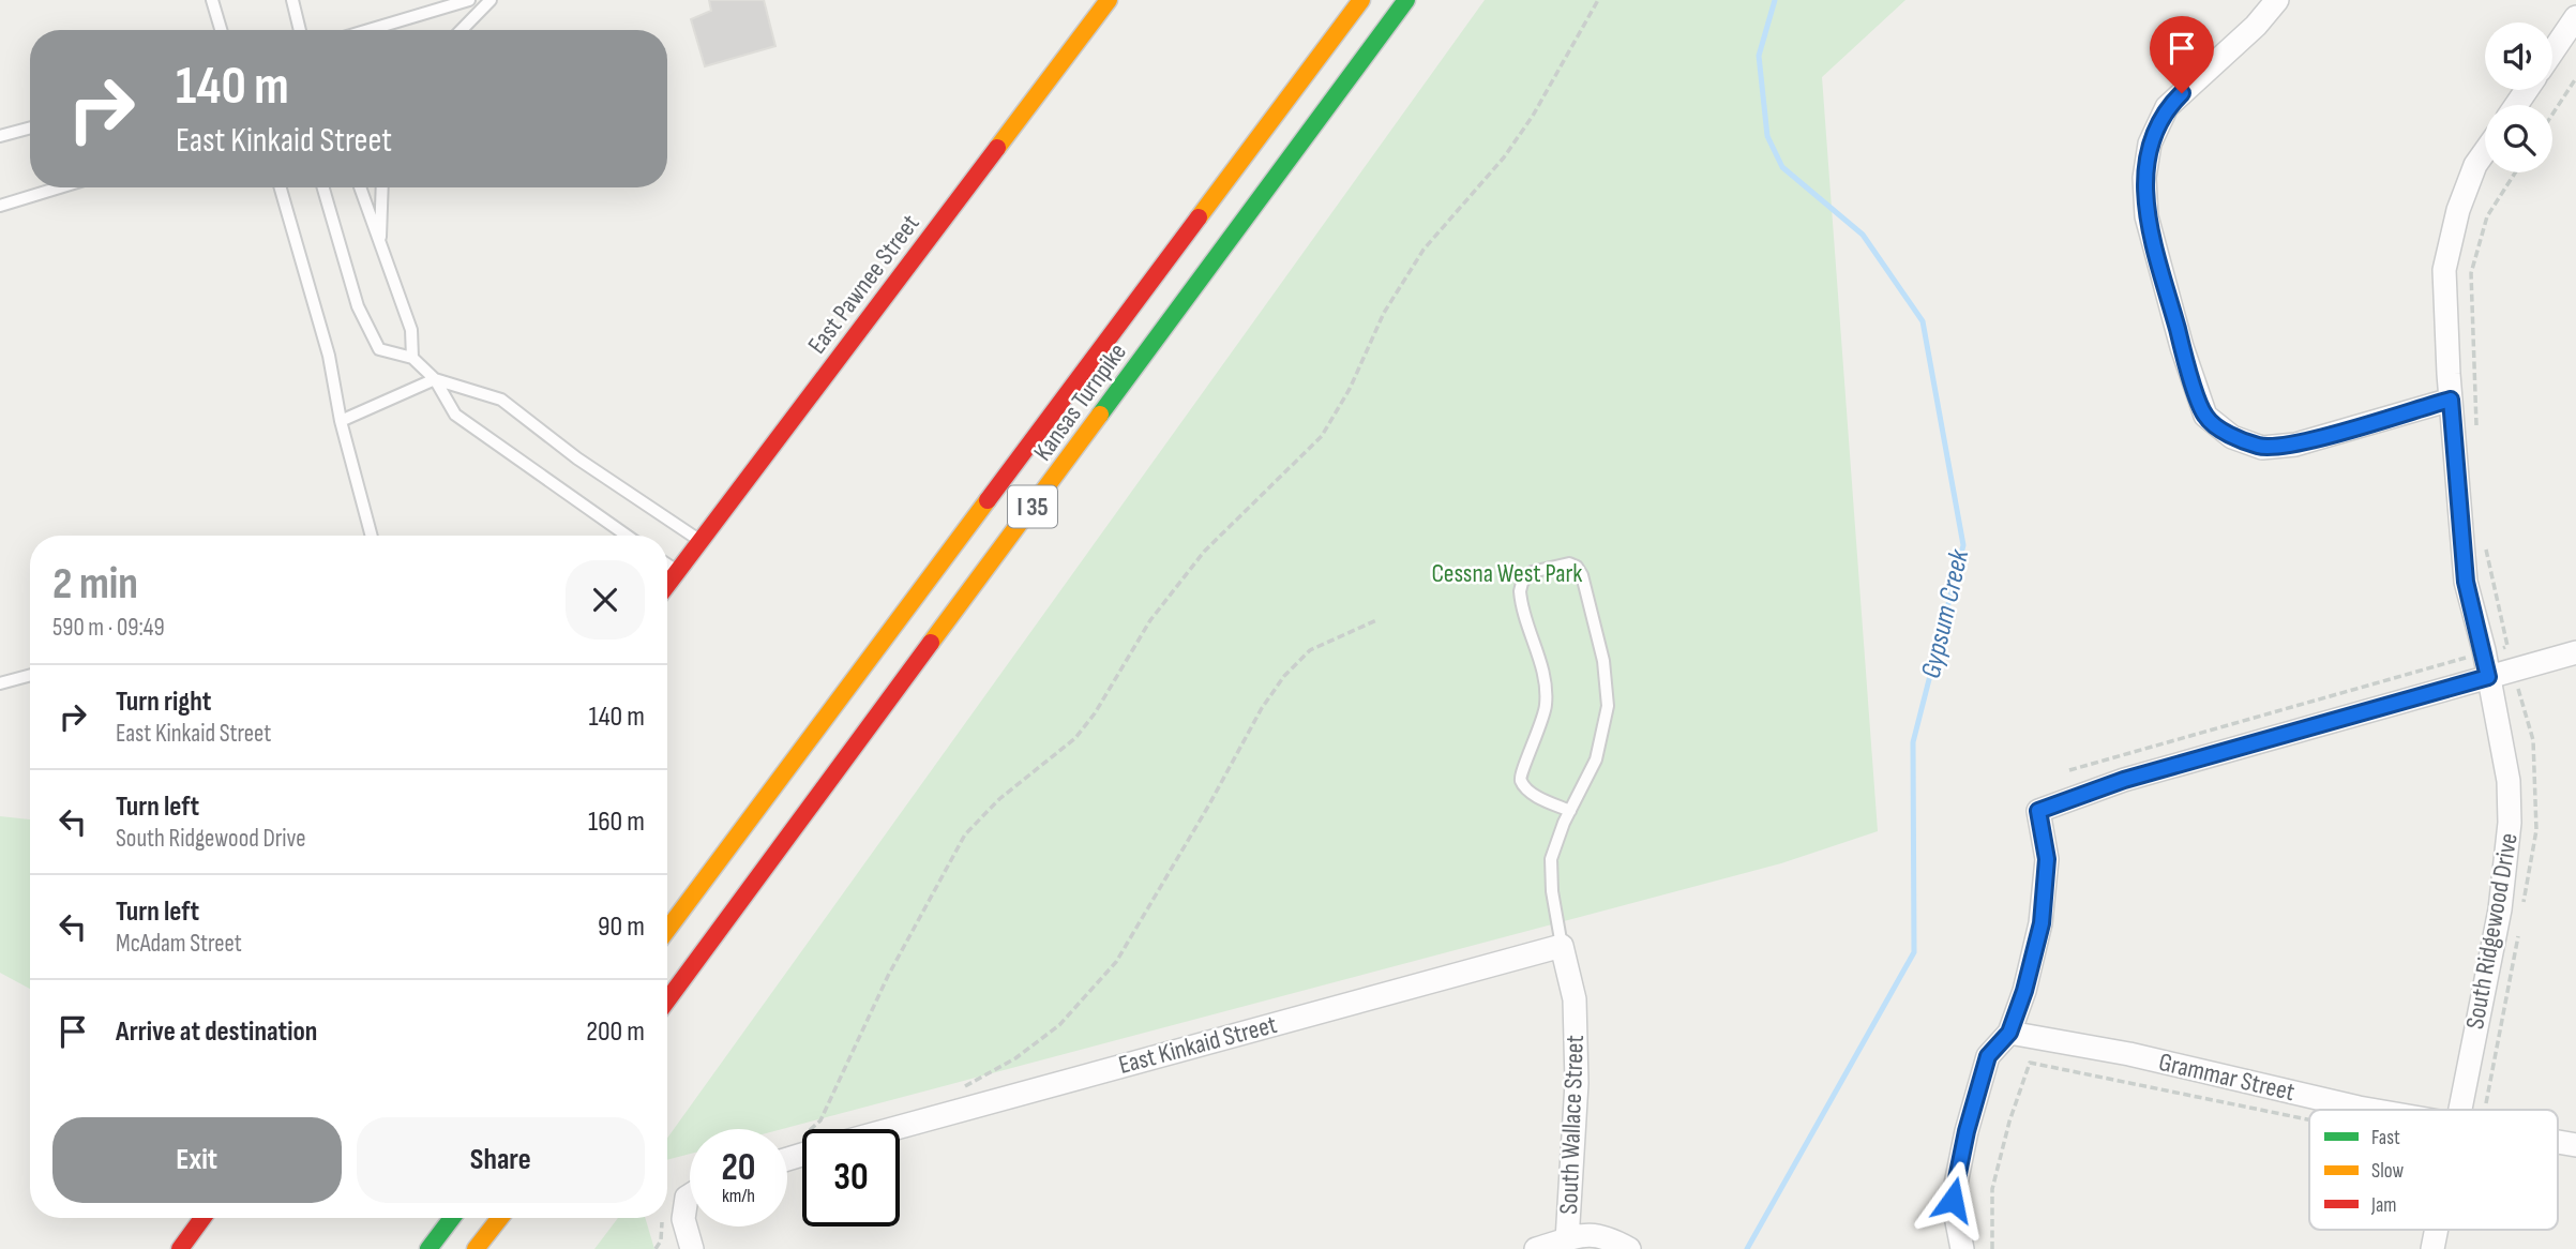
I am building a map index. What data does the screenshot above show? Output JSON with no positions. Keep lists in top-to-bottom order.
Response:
{
  "streets": {
    "main road": ["East Pawnee Street", "Kansas Turnpike", "I 35"],
    "street": [
      "South Ridgewood Drive",
      "East Kinkaid Street",
      "Grammar Street",
      "South Wallace Street"
    ]
  },
  "crossings": [
    ["East Kinkaid Street", "South Wallace Street"]
  ],
  "water": ["Gypsum Creek"],
  "parks": ["Cessna West Park"],
  "legend": ["Fast", "Slow", "Jam"],
  "page": {
    "turn": ["140 m", "East Kinkaid Street"],
    "heading": ["2 min", "590 m · 09:49"],
    "list": [
      {
        "name": "Turn right",
        "note": "East Kinkaid Street",
        "value": "140 m"
      },
      {
        "name": "Turn left",
        "note": "South Ridgewood Drive",
        "value": "160 m"
      },
      {
        "name": "Turn left",
        "note": "McAdam Street",
        "value": "90 m"
      },
      {
        "name": "Arrive at destination",
        "value": "200 m"
      }
    ],
    "buttons": ["Exit", "Share"],
    "speed": "20 km/h",
    "limit": "30"
  }
}
